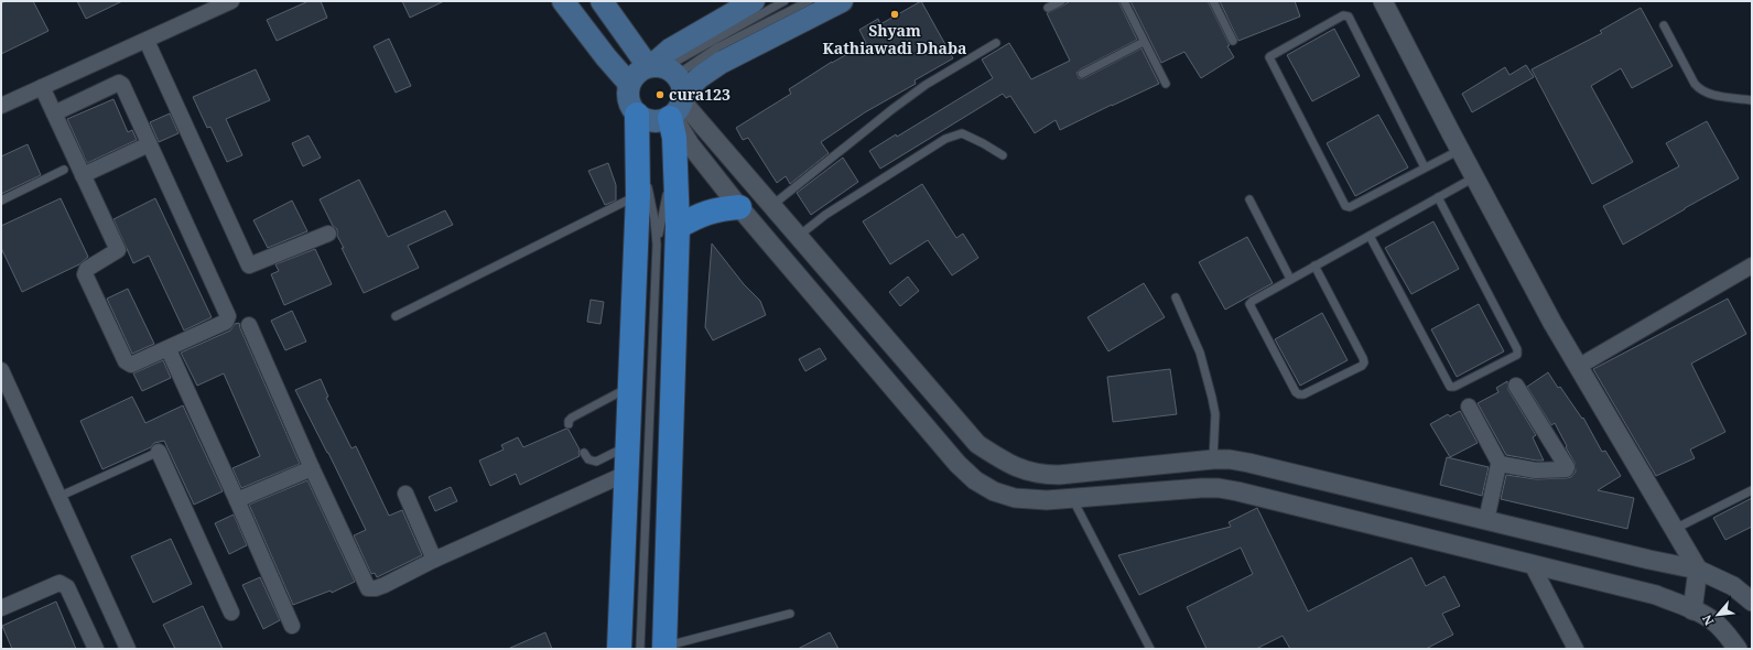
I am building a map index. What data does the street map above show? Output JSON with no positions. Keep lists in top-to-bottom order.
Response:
{
  "places": ["Shyam Kathiawadi Dhaba", "cura123"],
  "north": "bottom left"
}
